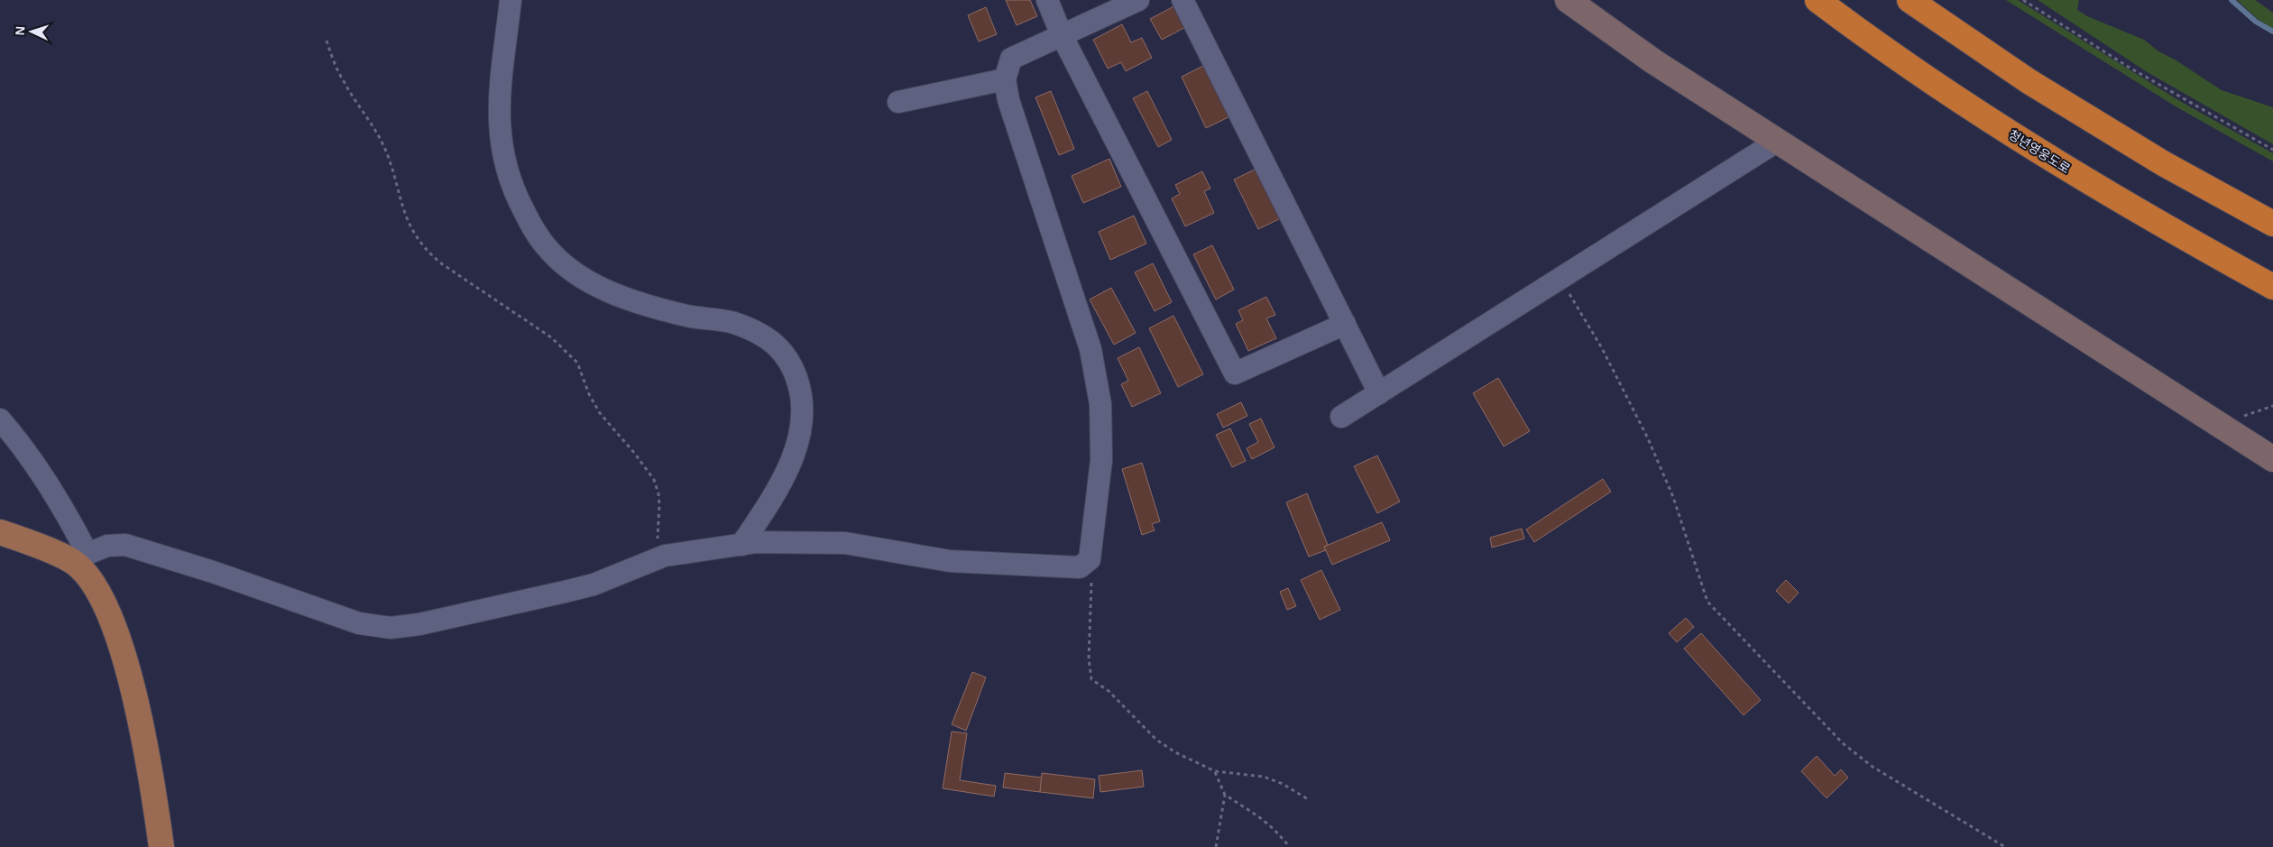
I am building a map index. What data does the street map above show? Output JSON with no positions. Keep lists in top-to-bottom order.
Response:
{
  "streets": {
    "highway": ["청년영웅도로"]
  },
  "north": "left"
}
